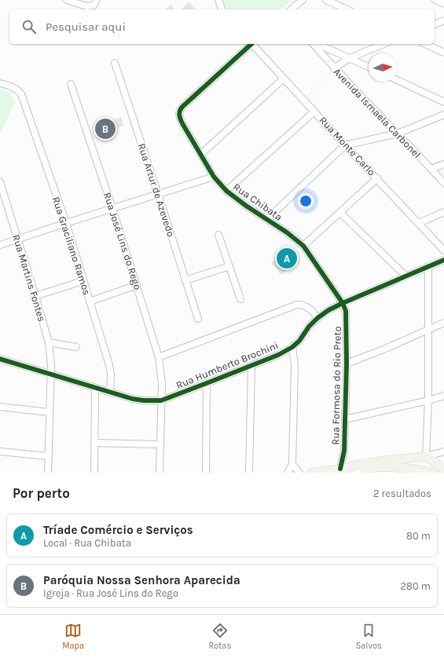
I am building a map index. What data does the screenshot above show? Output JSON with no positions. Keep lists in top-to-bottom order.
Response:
{
  "streets": {
    "street": [
      "Avenida Ismaela Carbonel",
      "Rua Monte Carlo",
      "Rua Artur de Azevedo",
      "Rua Chibata",
      "Rua José Lins do Rego",
      "Rua Graciliano Ramos",
      "Rua Martins Fontes",
      "Rua Humberto Brochini",
      "Rua Formosa do Rio Preto"
    ]
  },
  "crossings": [
    ["Rua Chibata", "Rua Humberto Brochini"],
    ["Rua Chibata", "Rua Formosa do Rio Preto"],
    ["Rua José Lins do Rego", "Rua Humberto Brochini"],
    ["Rua Graciliano Ramos", "Rua Humberto Brochini"],
    ["Rua Martins Fontes", "Rua Humberto Brochini"],
    ["Rua Humberto Brochini", "Rua Formosa do Rio Preto"]
  ],
  "north": "right",
  "page": {
    "search": "Pesquisar aqui",
    "pins": ["B", "A"],
    "heading": ["Por perto", "2 resultados"],
    "list": [
      {
        "mark": "A",
        "name": "Tríade Comércio e Serviços",
        "note": "Local · Rua Chibata",
        "value": "80 m"
      },
      {
        "mark": "B",
        "name": "Paróquia Nossa Senhora Aparecida",
        "note": "Igreja · Rua José Lins do Rego",
        "value": "280 m"
      }
    ],
    "nav": ["Mapa", "Rotas", "Salvos"]
  }
}
